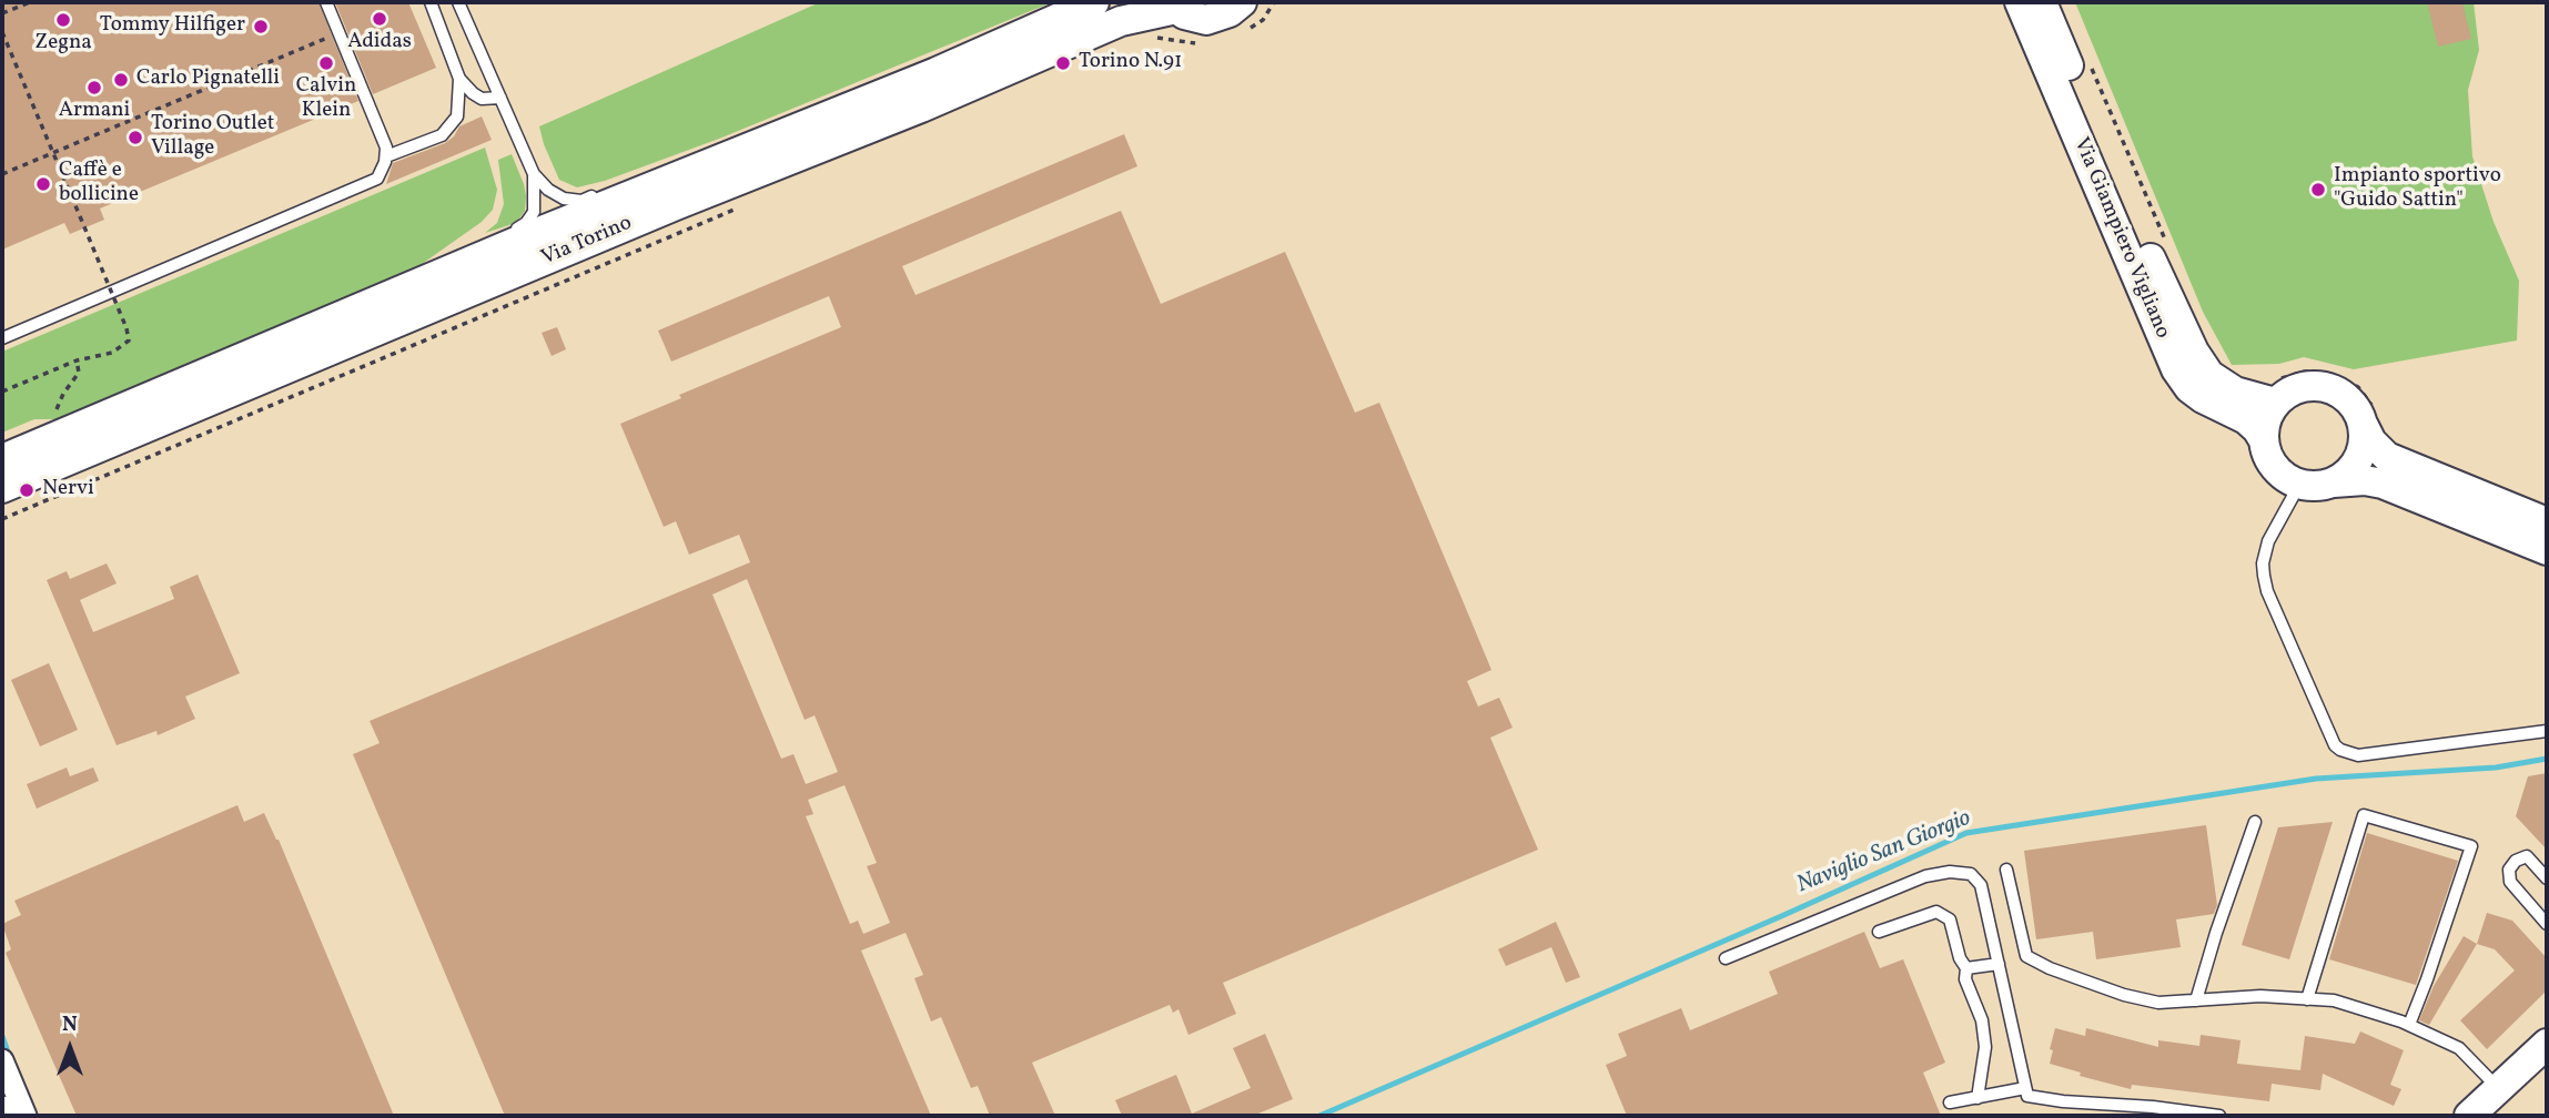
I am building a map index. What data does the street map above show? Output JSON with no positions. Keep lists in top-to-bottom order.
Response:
{
  "streets": {
    "main road": ["Via Giampiero Vigliano", "Via Torino"]
  },
  "water": ["Naviglio San Giorgio"],
  "places": [
    "Adidas",
    "Zegna",
    "Tommy Hilfiger",
    "Calvin Klein",
    "Torino N.91",
    "Carlo Pignatelli",
    "Armani",
    "Torino Outlet Village",
    "Caffè e bollicine",
    "Impianto sportivo \"Guido Sattin\"",
    "Nervi"
  ],
  "north": "top"
}
